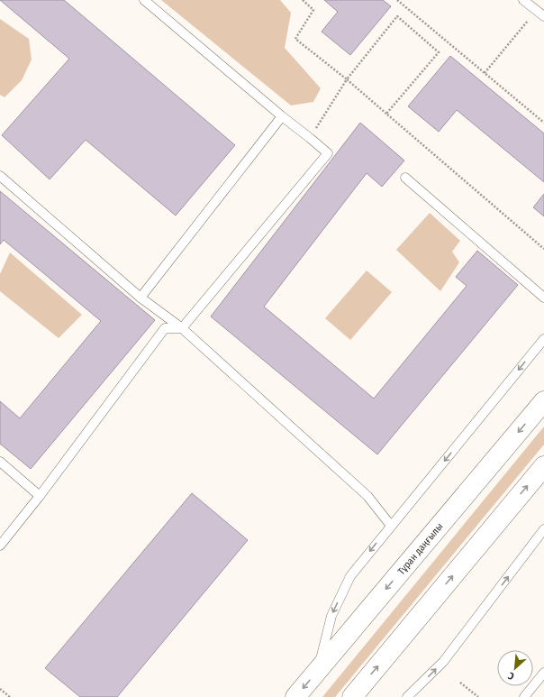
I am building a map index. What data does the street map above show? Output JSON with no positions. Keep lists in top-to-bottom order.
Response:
{
  "streets": {
    "main road": ["Тұран даңғылы"]
  },
  "north": "bottom left"
}
